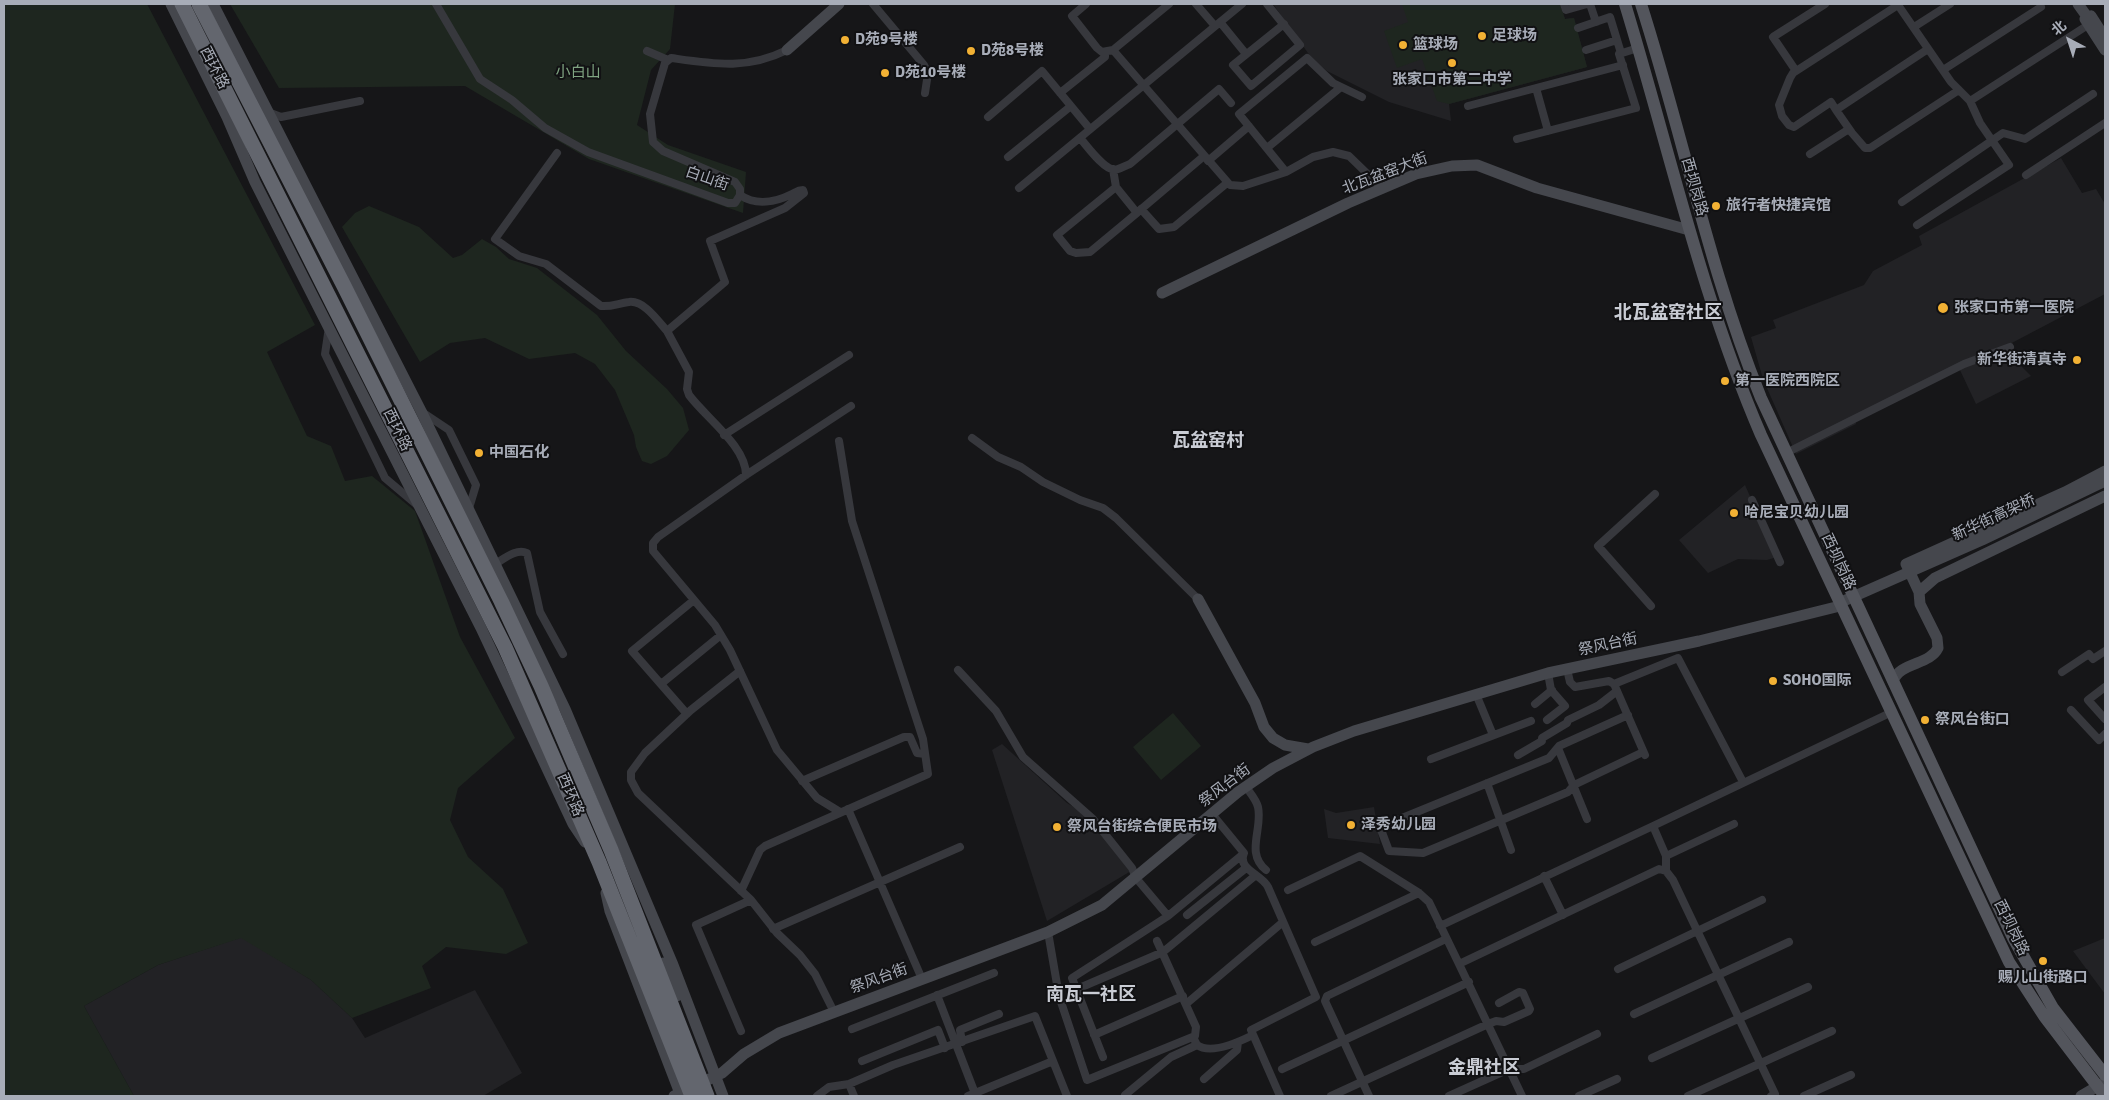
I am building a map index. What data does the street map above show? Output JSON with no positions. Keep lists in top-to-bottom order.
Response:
{
  "streets": {
    "highway": ["西环路"],
    "main road": ["西坝岗路"],
    "street": [
      "北瓦盆窑大街",
      "白山街",
      "新华街高架桥",
      "祭风台街"
    ]
  },
  "crossings": [
    ["北瓦盆窑大街", "西坝岗路"],
    ["西坝岗路", "祭风台街"],
    ["新华街高架桥", "祭风台街"]
  ],
  "districts": [
    "北瓦盆窑社区",
    "瓦盆窑村",
    "南瓦一社区",
    "金鼎社区"
  ],
  "parks": ["小白山"],
  "places": [
    "足球场",
    "D苑9号楼",
    "篮球场",
    "D苑8号楼",
    "张家口市第二中学",
    "D苑10号楼",
    "旅行者快捷宾馆",
    "张家口市第一医院",
    "新华街清真寺",
    "第一医院西院区",
    "中国石化",
    "哈尼宝贝幼儿园",
    "SOHO国际",
    "祭风台街口",
    "泽秀幼儿园",
    "祭风台街综合便民市场",
    "赐儿山街路口"
  ],
  "north": "top left"
}
